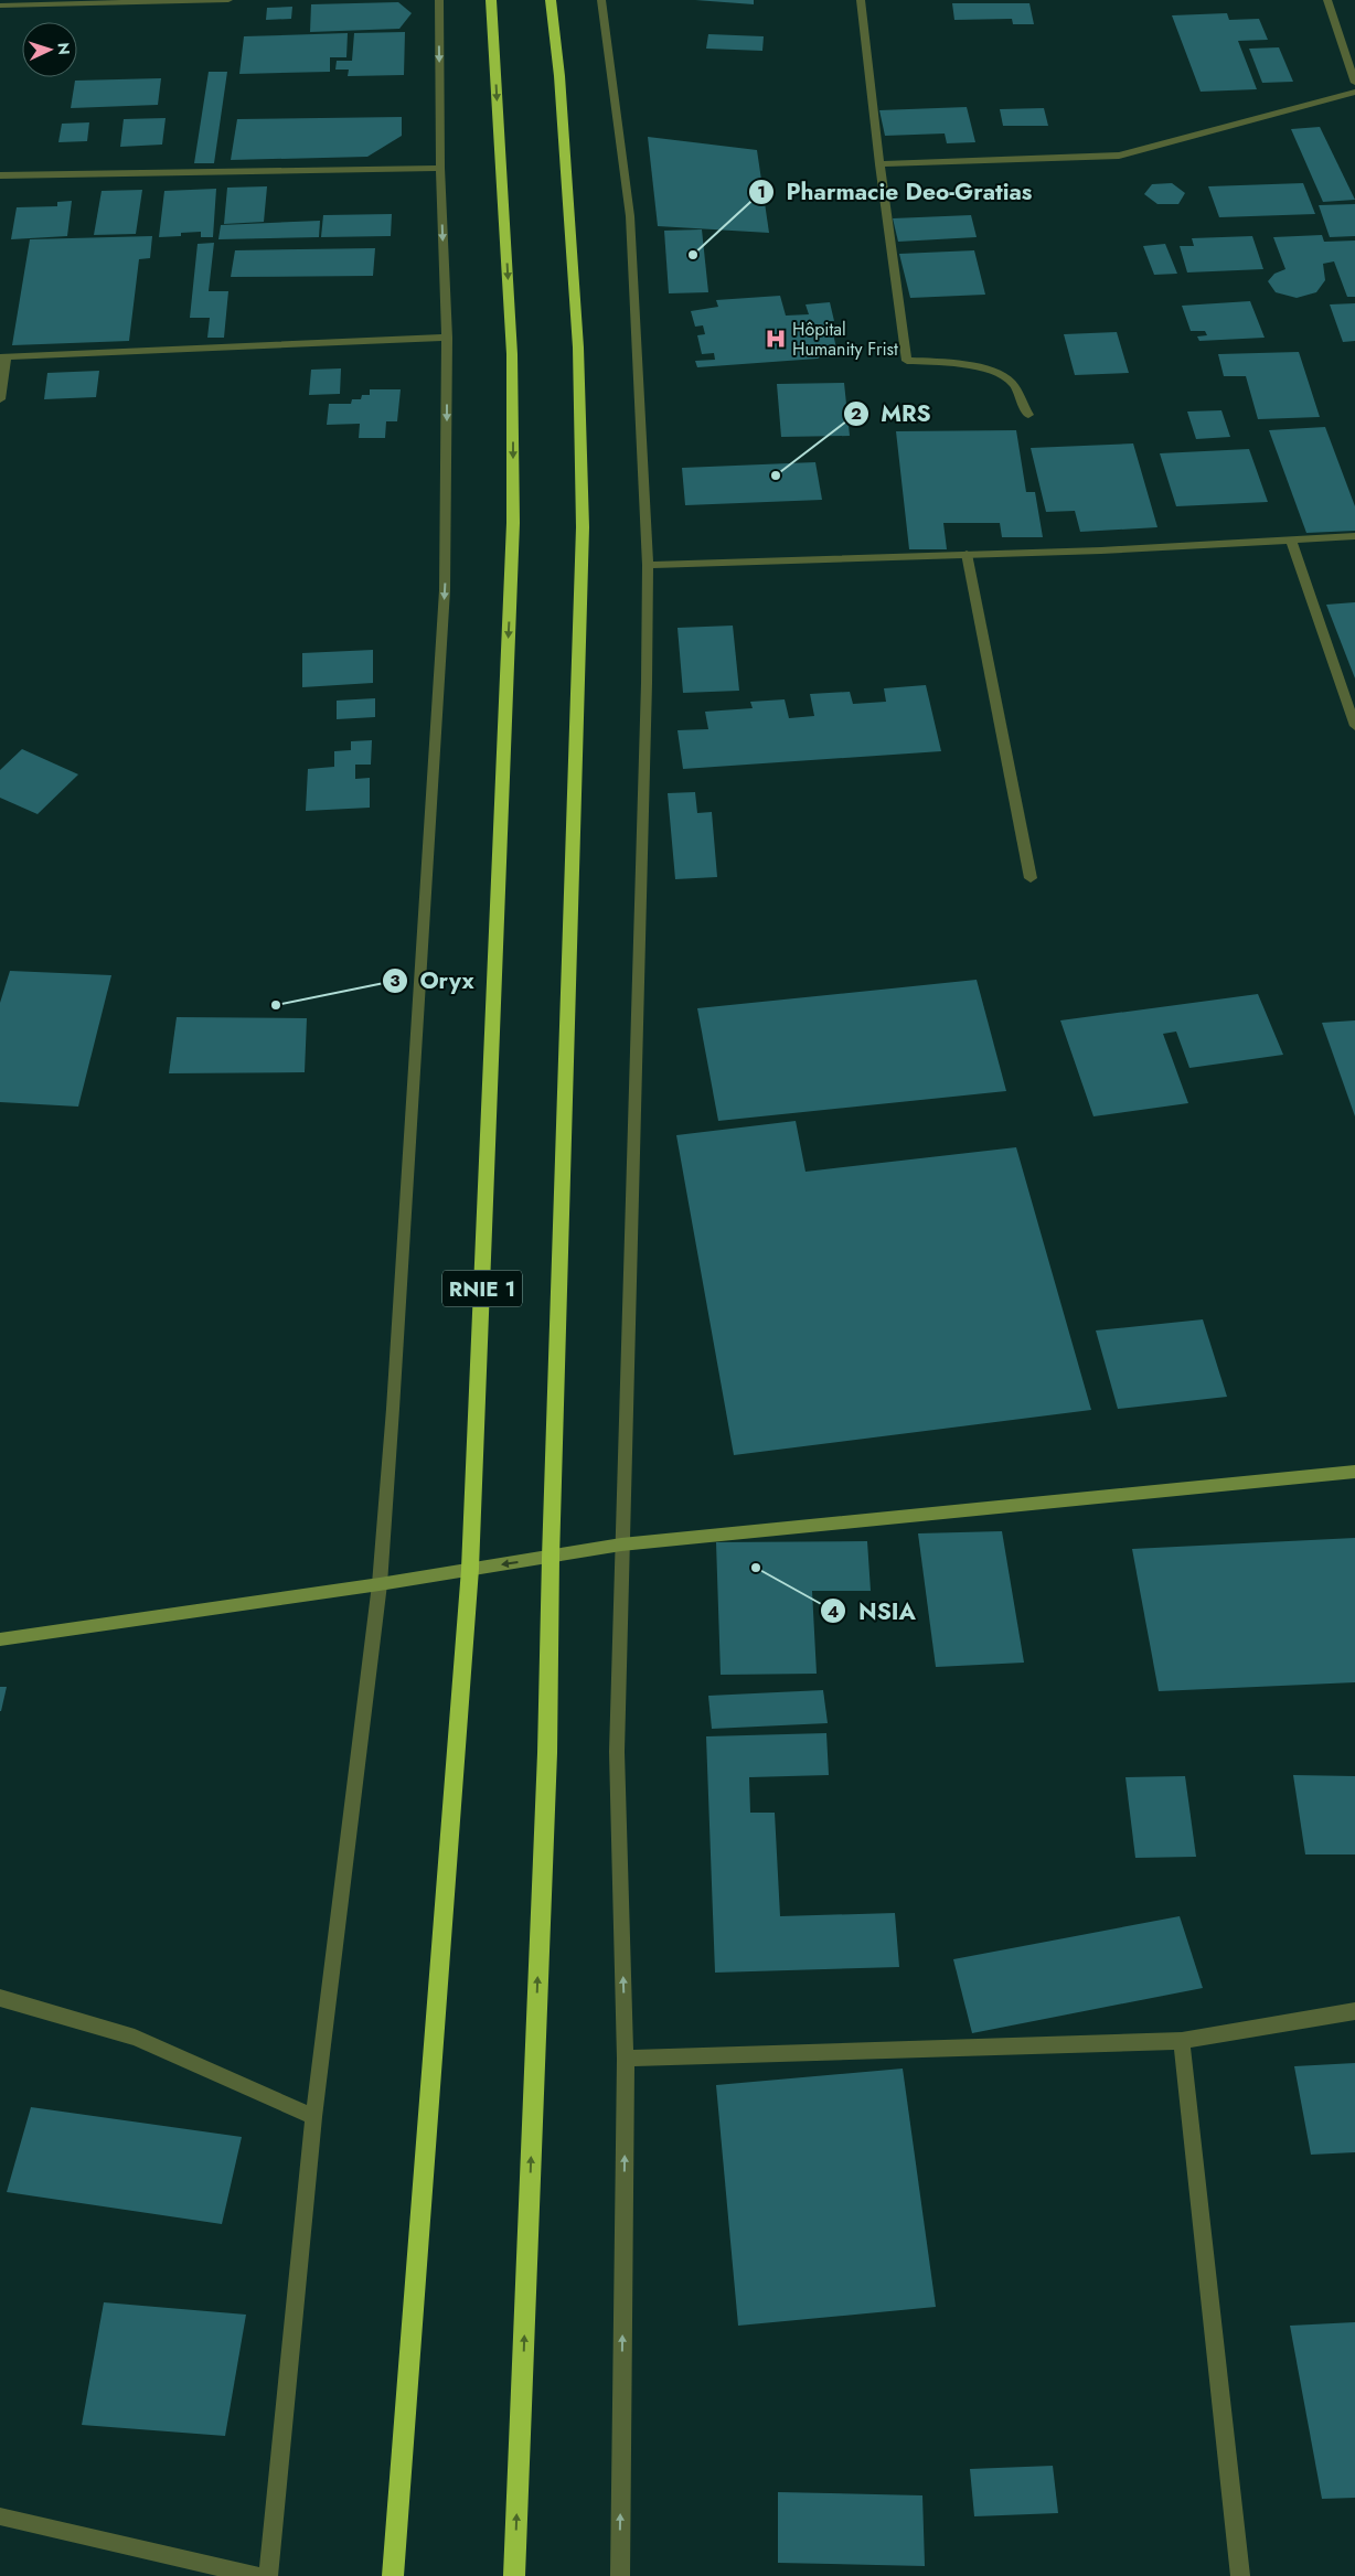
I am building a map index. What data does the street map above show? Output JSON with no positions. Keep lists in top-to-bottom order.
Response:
{
  "streets": {
    "highway": ["RNIE 1"]
  },
  "places": {
    "other": [
      "Pharmacie Deo-Gratias",
      "MRS",
      "Oryx",
      "NSIA"
    ],
    "hospital": ["Hôpital Humanity Frist"]
  },
  "north": "right"
}
